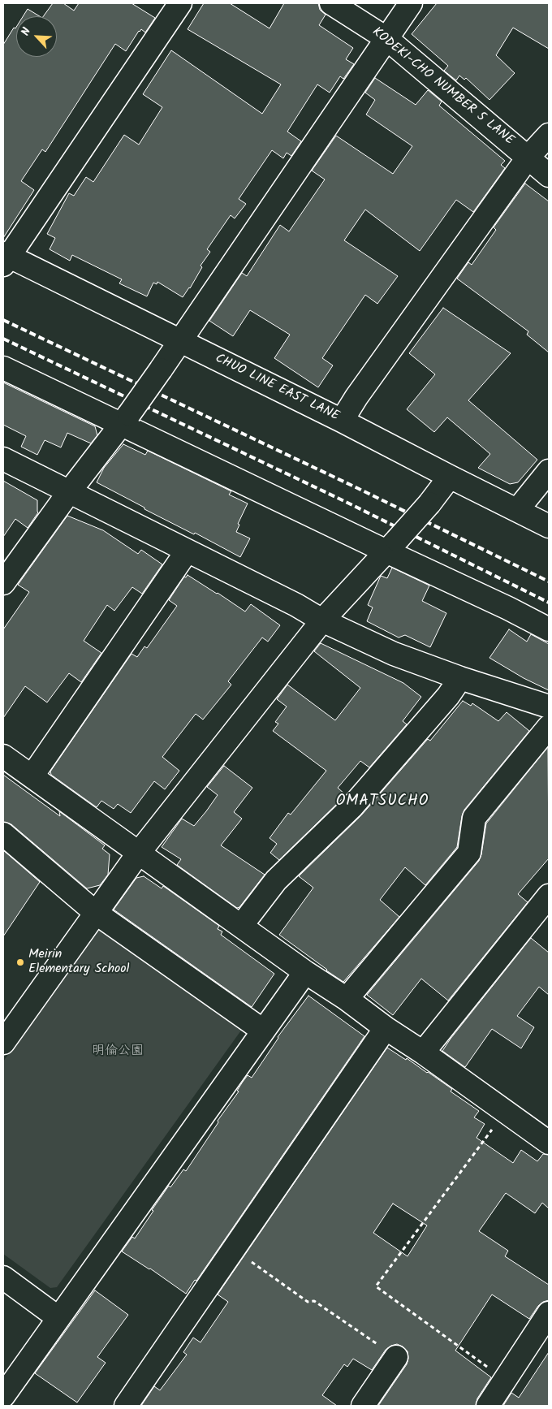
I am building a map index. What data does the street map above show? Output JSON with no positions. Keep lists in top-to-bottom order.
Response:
{
  "streets": {
    "street": ["KODEKI-CHO NUMBER 5 LANE", "CHUO LINE EAST LANE"]
  },
  "districts": ["OMATSUCHO"],
  "parks": ["明倫公園"],
  "places": ["Meirin Elementary School"],
  "north": "top left"
}
